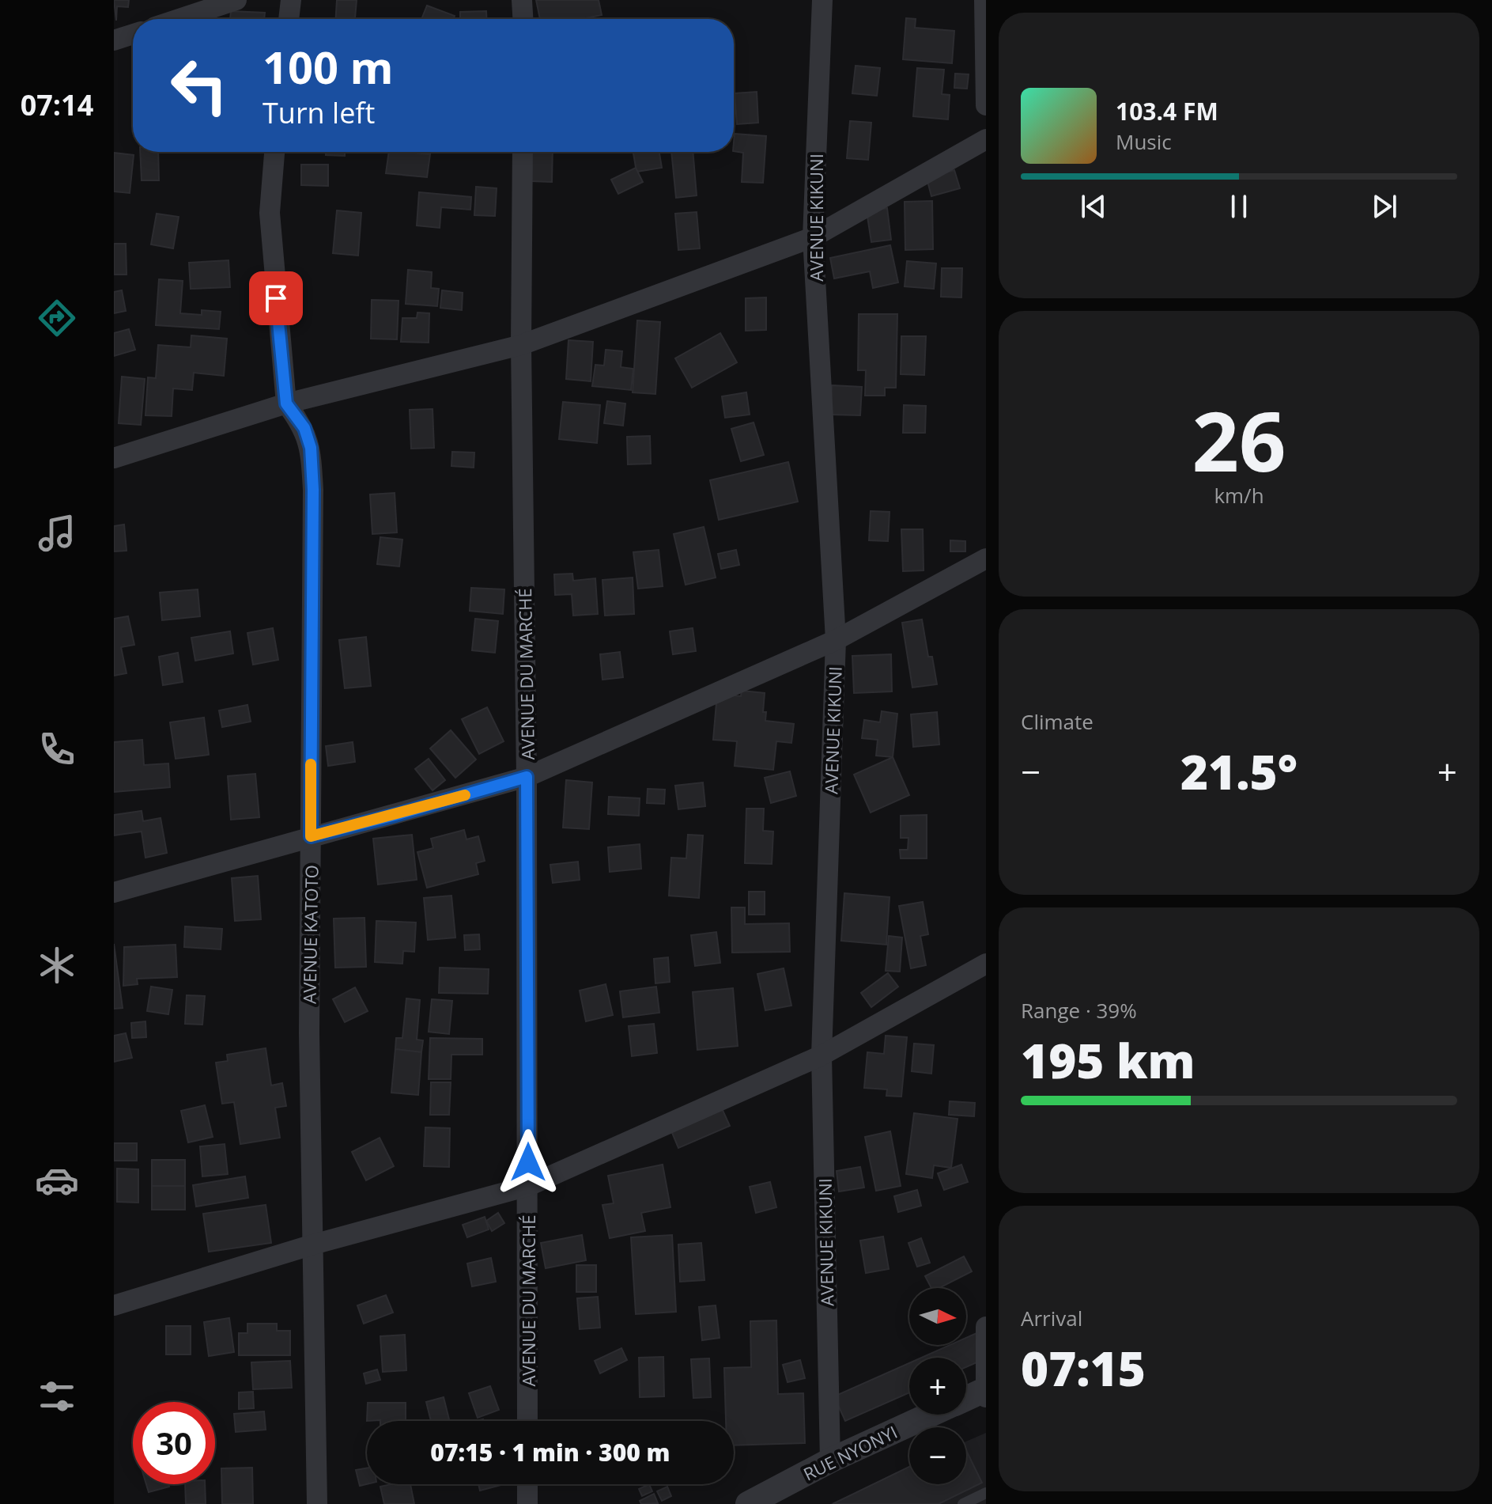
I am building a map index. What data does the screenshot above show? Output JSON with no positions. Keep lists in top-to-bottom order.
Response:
{
  "streets": {
    "street": [
      "AVENUE KIKUNI",
      "AVENUE DU MARCHÉ",
      "AVENUE KATOTO",
      "RUE NYONYI"
    ]
  },
  "crossings": [
    ["AVENUE KIKUNI", "RUE NYONYI"]
  ],
  "north": "right",
  "page": {
    "tabs": "07:14",
    "turn": ["100 m", "Turn left"],
    "song": ["103.4 FM", "Music"],
    "tile": [
      ["26", "km/h"],
      "Climate",
      ["Range · 39%", "195 km"],
      ["Arrival", "07:15"]
    ],
    "heat": ["−", "21.5°", "+"],
    "map_buttons": ["+", "−"],
    "limit": "30",
    "trip": "07:15 · 1 min · 300 m"
  }
}
